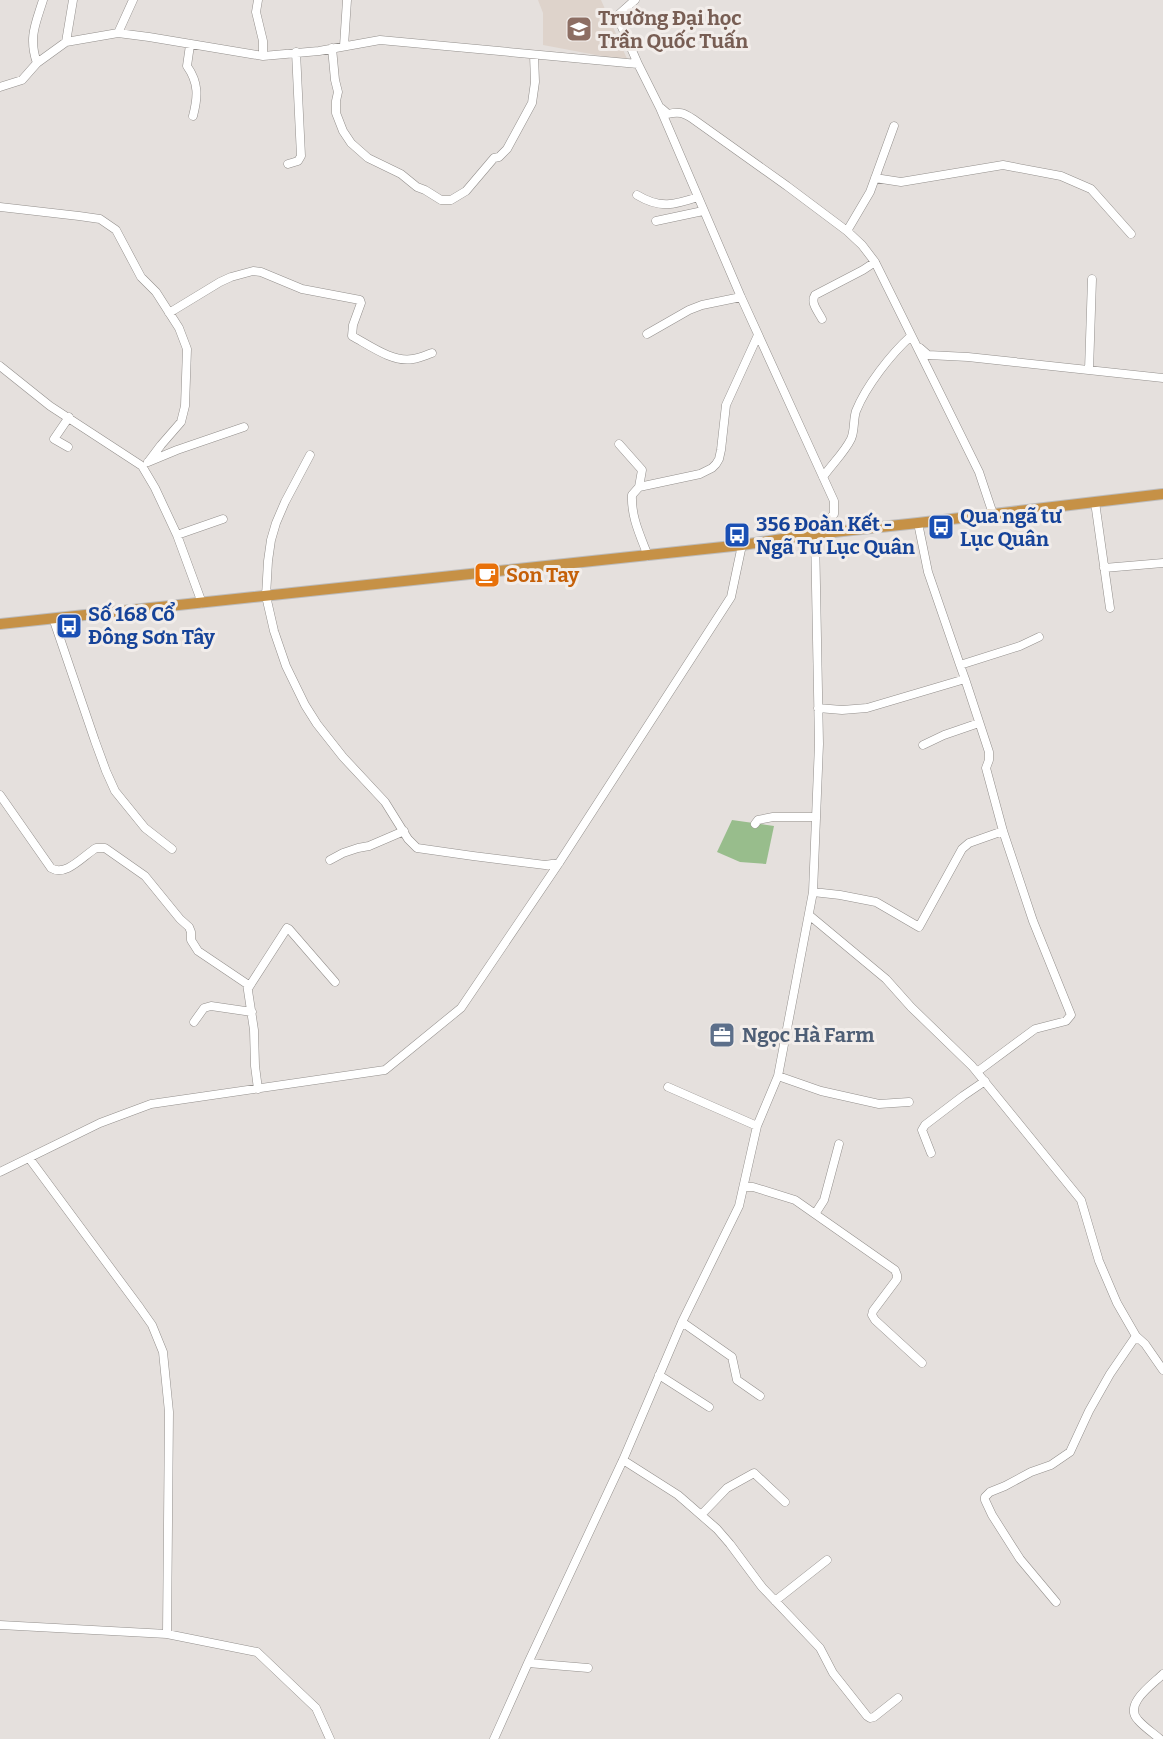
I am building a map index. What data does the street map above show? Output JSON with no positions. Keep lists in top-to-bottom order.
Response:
{
  "places": {
    "school or university": ["Trường Đại học Trần Quốc Tuấn"],
    "bus stop": ["Qua ngã tư Lục Quân", "356 Đoàn Kết - Ngã Tư Lục Quân", "Số 168 Cổ Đông Sơn Tây"],
    "cafe": ["Son Tay"],
    "office": ["Ngọc Hà Farm"]
  }
}
